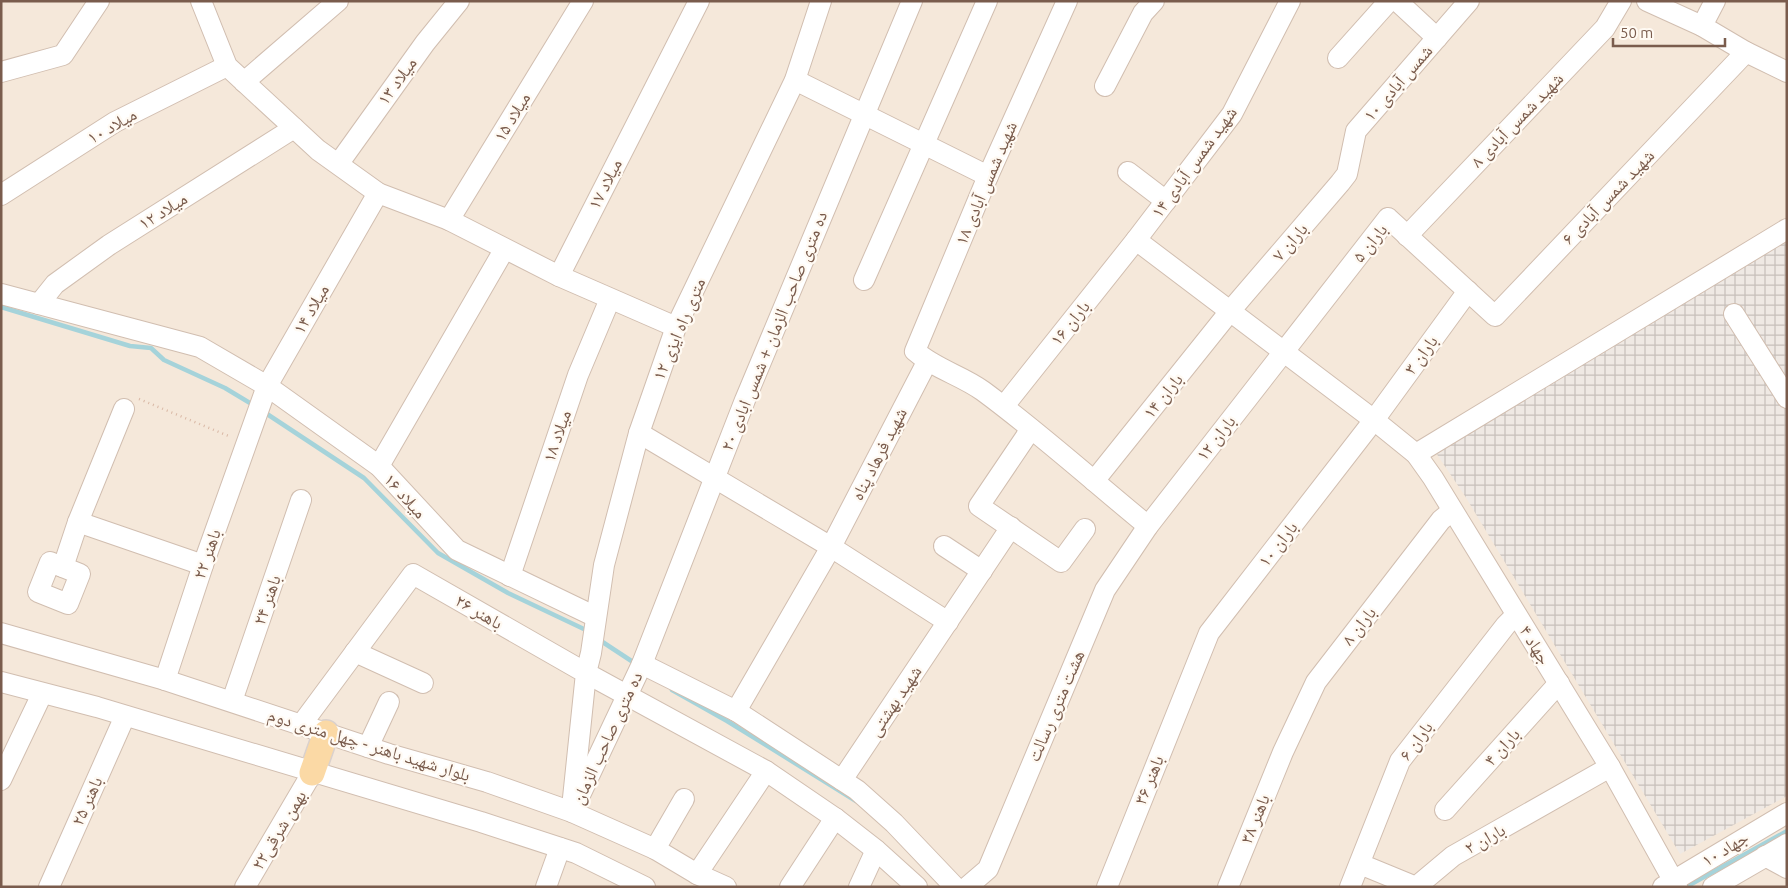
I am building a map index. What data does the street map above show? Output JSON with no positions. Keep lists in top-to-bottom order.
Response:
{
  "streets": {
    "street": [
      "میلاد ۱۳",
      "شمس آبادی ۱۰",
      "میلاد ۱۵",
      "شهید شمس آبادی ۸",
      "میلاد ۱۰",
      "شهید شمس آبادی ۱۴",
      "شهید شمس آبادی ۱۸",
      "میلاد ۱۷",
      "شهید شمس آبادی ۶",
      "میلاد ۱۲",
      "باران ۷",
      "باران ۵",
      "میلاد ۱۴",
      "باران ۱۶",
      "۱۲ متری راه ایزی",
      "ده متری صاحب الزمان + شمس ابادی ۲۰",
      "باران ۳",
      "باران ۱۴",
      "میلاد ۱۸",
      "باران ۱۲",
      "شهید فرهاد پناه",
      "میلاد ۱۶",
      "باران ۱۰",
      "باهنر ۲۲",
      "باهنر ۲۴",
      "باهنر ۲۶",
      "باران ۸",
      "جهاد ۴",
      "شهید بهشتی",
      "هشت متری رسالت",
      "ده متری صاحب الزمان",
      "باران ۶",
      "بلوار شهید باهنر - چهل متری دوم",
      "باران ۴",
      "باهنر ۳۶",
      "باهنر ۲۵",
      "باهنر ۳۸",
      "۲۲بهمن شرقی",
      "باران ۲",
      "جهاد ۱۰"
    ]
  },
  "crossings": [
    ["شمس آبادی ۱۰", "باران ۷"],
    ["شهید شمس آبادی ۸", "باران ۵"],
    ["شهید شمس آبادی ۱۴", "باران ۱۶"],
    ["شهید شمس آبادی ۱۴", "جهاد ۴"],
    ["شهید شمس آبادی ۱۸", "شهید فرهاد پناه"],
    ["شهید شمس آبادی ۶", "باران ۵"],
    ["شهید شمس آبادی ۶", "باران ۳"],
    ["باران ۷", "باران ۱۴"],
    ["باران ۷", "جهاد ۴"],
    ["باران ۵", "باران ۳"],
    ["باران ۵", "باران ۱۲"],
    ["باران ۵", "جهاد ۴"],
    ["میلاد ۱۴", "باهنر ۲۲"],
    ["باران ۱۶", "جهاد ۴"],
    ["۱۲ متری راه ایزی", "میلاد ۱۶"],
    ["۱۲ متری راه ایزی", "باهنر ۲۶"],
    ["ده متری صاحب الزمان + شمس ابادی ۲۰", "ده متری صاحب الزمان"],
    ["باران ۳", "باران ۱۰"],
    ["باران ۳", "جهاد ۴"],
    ["باران ۱۴", "جهاد ۴"],
    ["میلاد ۱۸", "میلاد ۱۶"],
    ["باران ۱۲", "جهاد ۴"],
    ["باران ۱۲", "هشت متری رسالت"],
    ["باران ۱۰", "جهاد ۴"],
    ["باران ۱۰", "باهنر ۳۶"],
    ["باهنر ۲۲", "بلوار شهید باهنر - چهل متری دوم"],
    ["باهنر ۲۴", "بلوار شهید باهنر - چهل متری دوم"],
    ["باهنر ۲۶", "بلوار شهید باهنر - چهل متری دوم"],
    ["باران ۸", "جهاد ۴"],
    ["باران ۸", "باهنر ۳۸"],
    ["جهاد ۴", "باران ۶"],
    ["جهاد ۴", "باران ۴"],
    ["جهاد ۴", "باران ۲"],
    ["جهاد ۴", "جهاد ۱۰"],
    ["ده متری صاحب الزمان", "بلوار شهید باهنر - چهل متری دوم"],
    ["باران ۶", "باران ۲"]
  ],
  "scale_bar": "50 m"
}
